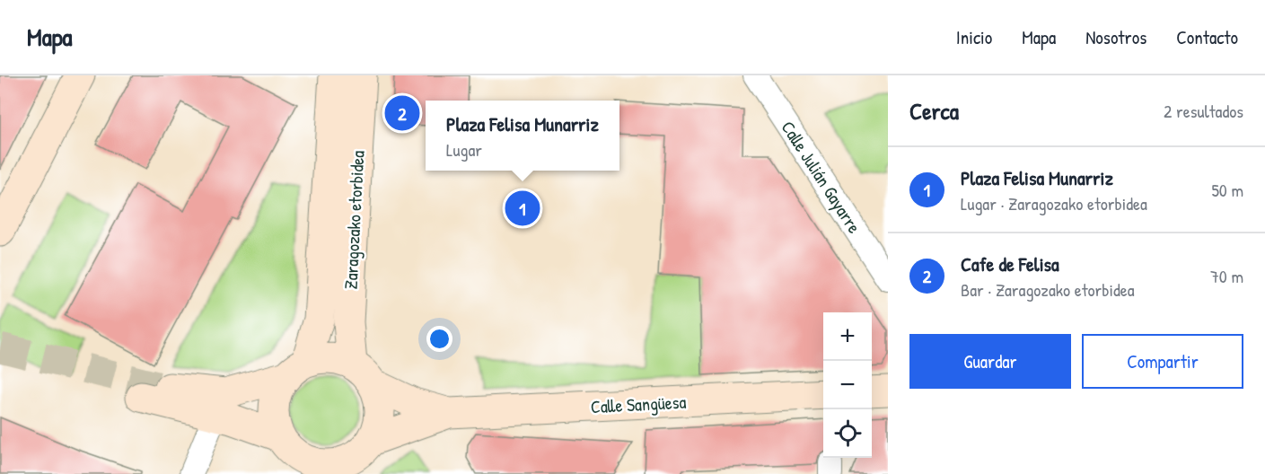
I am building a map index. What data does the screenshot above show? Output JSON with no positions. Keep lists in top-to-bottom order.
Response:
{
  "streets": {
    "main road": ["Zaragozako etorbidea", "Calle Sangüesa"],
    "street": ["Calle Julián Gayarre"]
  },
  "crossings": [
    ["Zaragozako etorbidea", "Calle Sangüesa"]
  ],
  "page": {
    "header": "Mapa",
    "nav": [
      "Inicio",
      "Mapa",
      "Nosotros",
      "Contacto"
    ],
    "heading": ["Cerca", "2 resultados"],
    "pins": ["2", "1"],
    "popup": ["Plaza Felisa Munarriz", "Lugar"],
    "list": [
      {
        "mark": "1",
        "name": "Plaza Felisa Munarriz",
        "note": "Lugar · Zaragozako etorbidea",
        "value": "50 m"
      },
      {
        "mark": "2",
        "name": "Cafe de Felisa",
        "note": "Bar · Zaragozako etorbidea",
        "value": "70 m"
      }
    ],
    "map_buttons": ["+", "−"],
    "buttons": ["Guardar", "Compartir"]
  }
}
